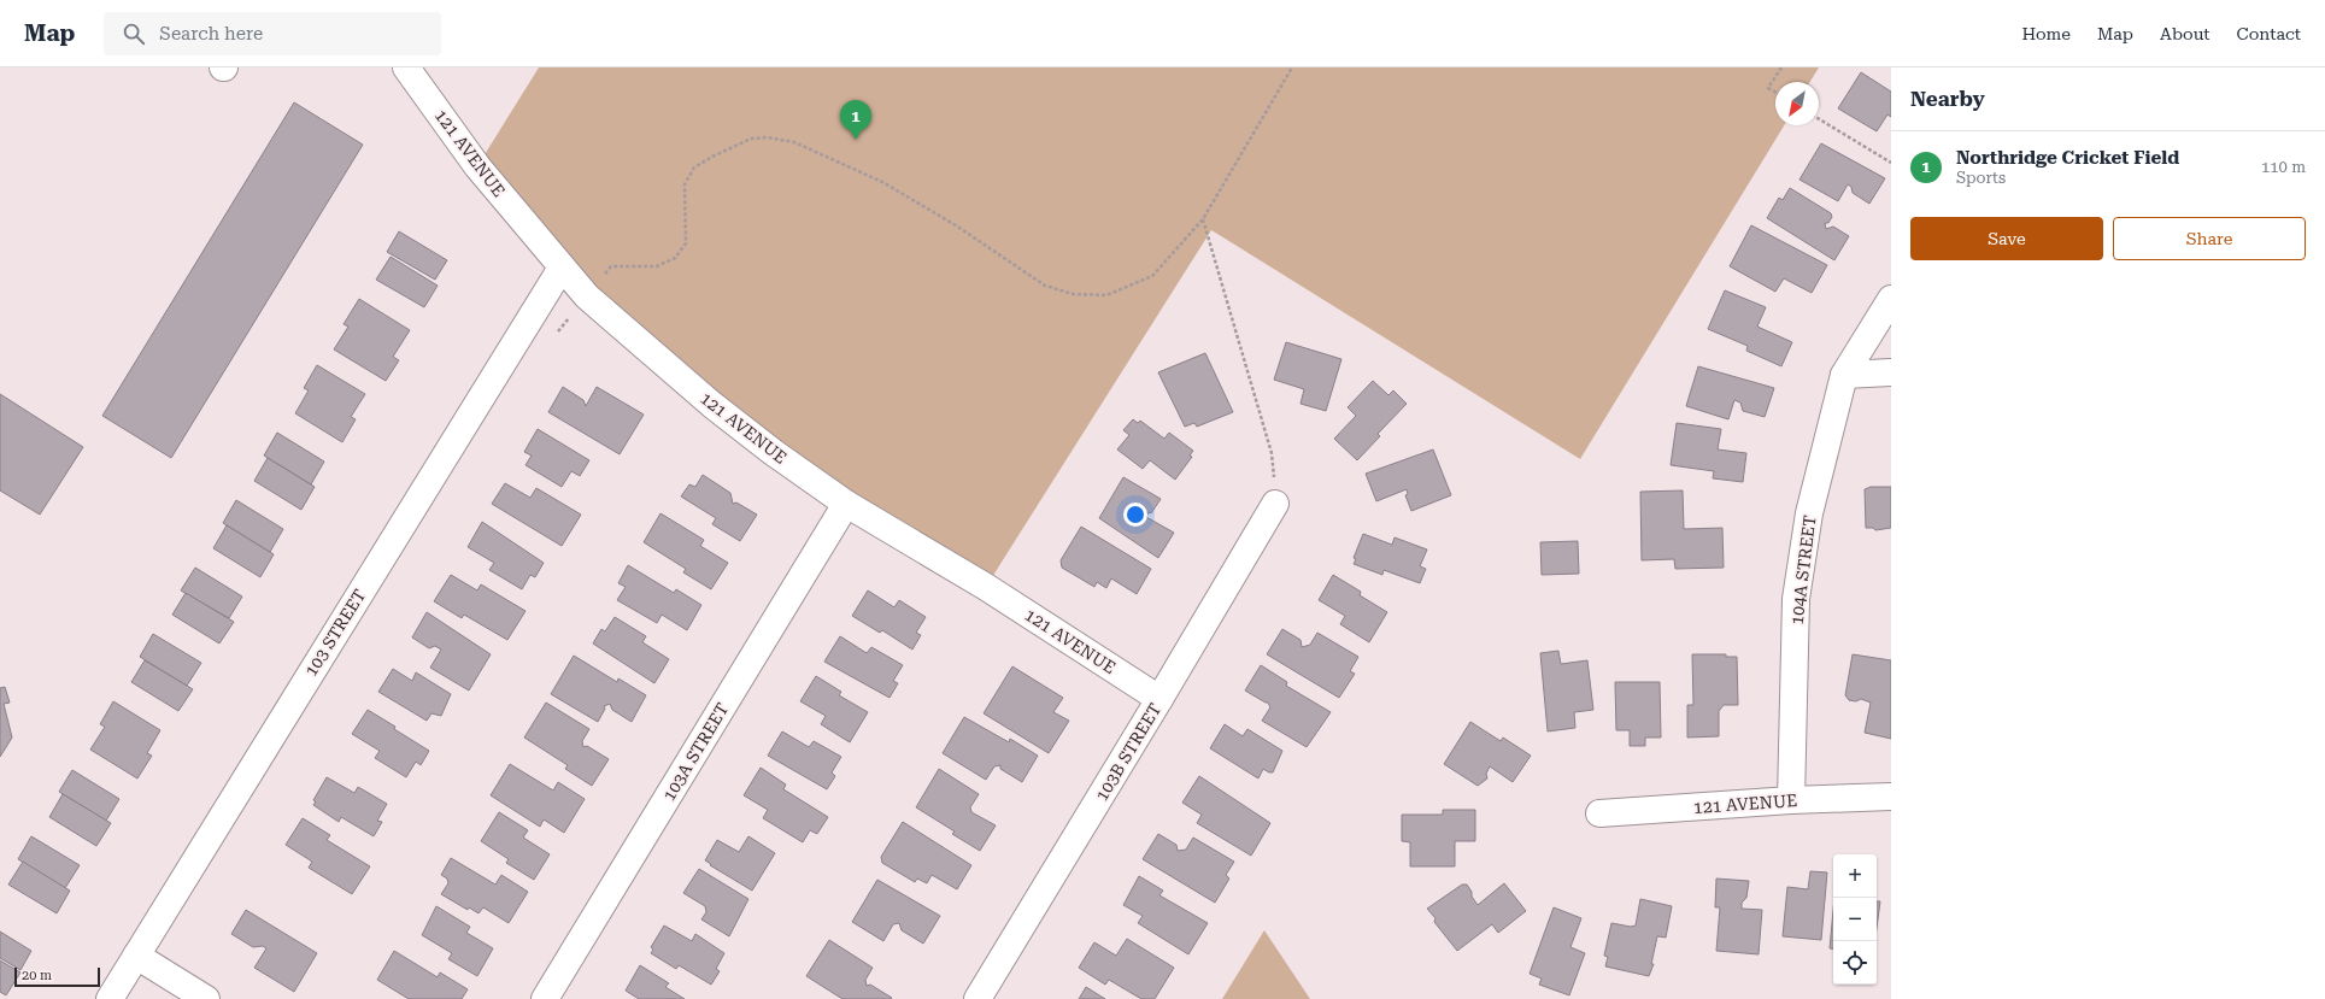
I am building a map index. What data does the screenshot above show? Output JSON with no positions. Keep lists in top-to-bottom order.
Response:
{
  "streets": {
    "street": [
      "121 AVENUE",
      "104A STREET",
      "103 STREET",
      "103A STREET",
      "103B STREET"
    ]
  },
  "crossings": [
    ["121 AVENUE", "104A STREET"],
    ["121 AVENUE", "103 STREET"],
    ["121 AVENUE", "103A STREET"],
    ["121 AVENUE", "103B STREET"]
  ],
  "scale_bar": "20 m",
  "north": "bottom left",
  "page": {
    "header": "Map",
    "search": "Search here",
    "nav": [
      "Home",
      "Map",
      "About",
      "Contact"
    ],
    "heading": "Nearby",
    "pins": "1",
    "list": [
      {
        "mark": "1",
        "name": "Northridge Cricket Field",
        "note": "Sports",
        "value": "110 m"
      }
    ],
    "buttons": ["Save", "Share"],
    "map_buttons": ["+", "−"],
    "scale": "20 m"
  }
}
